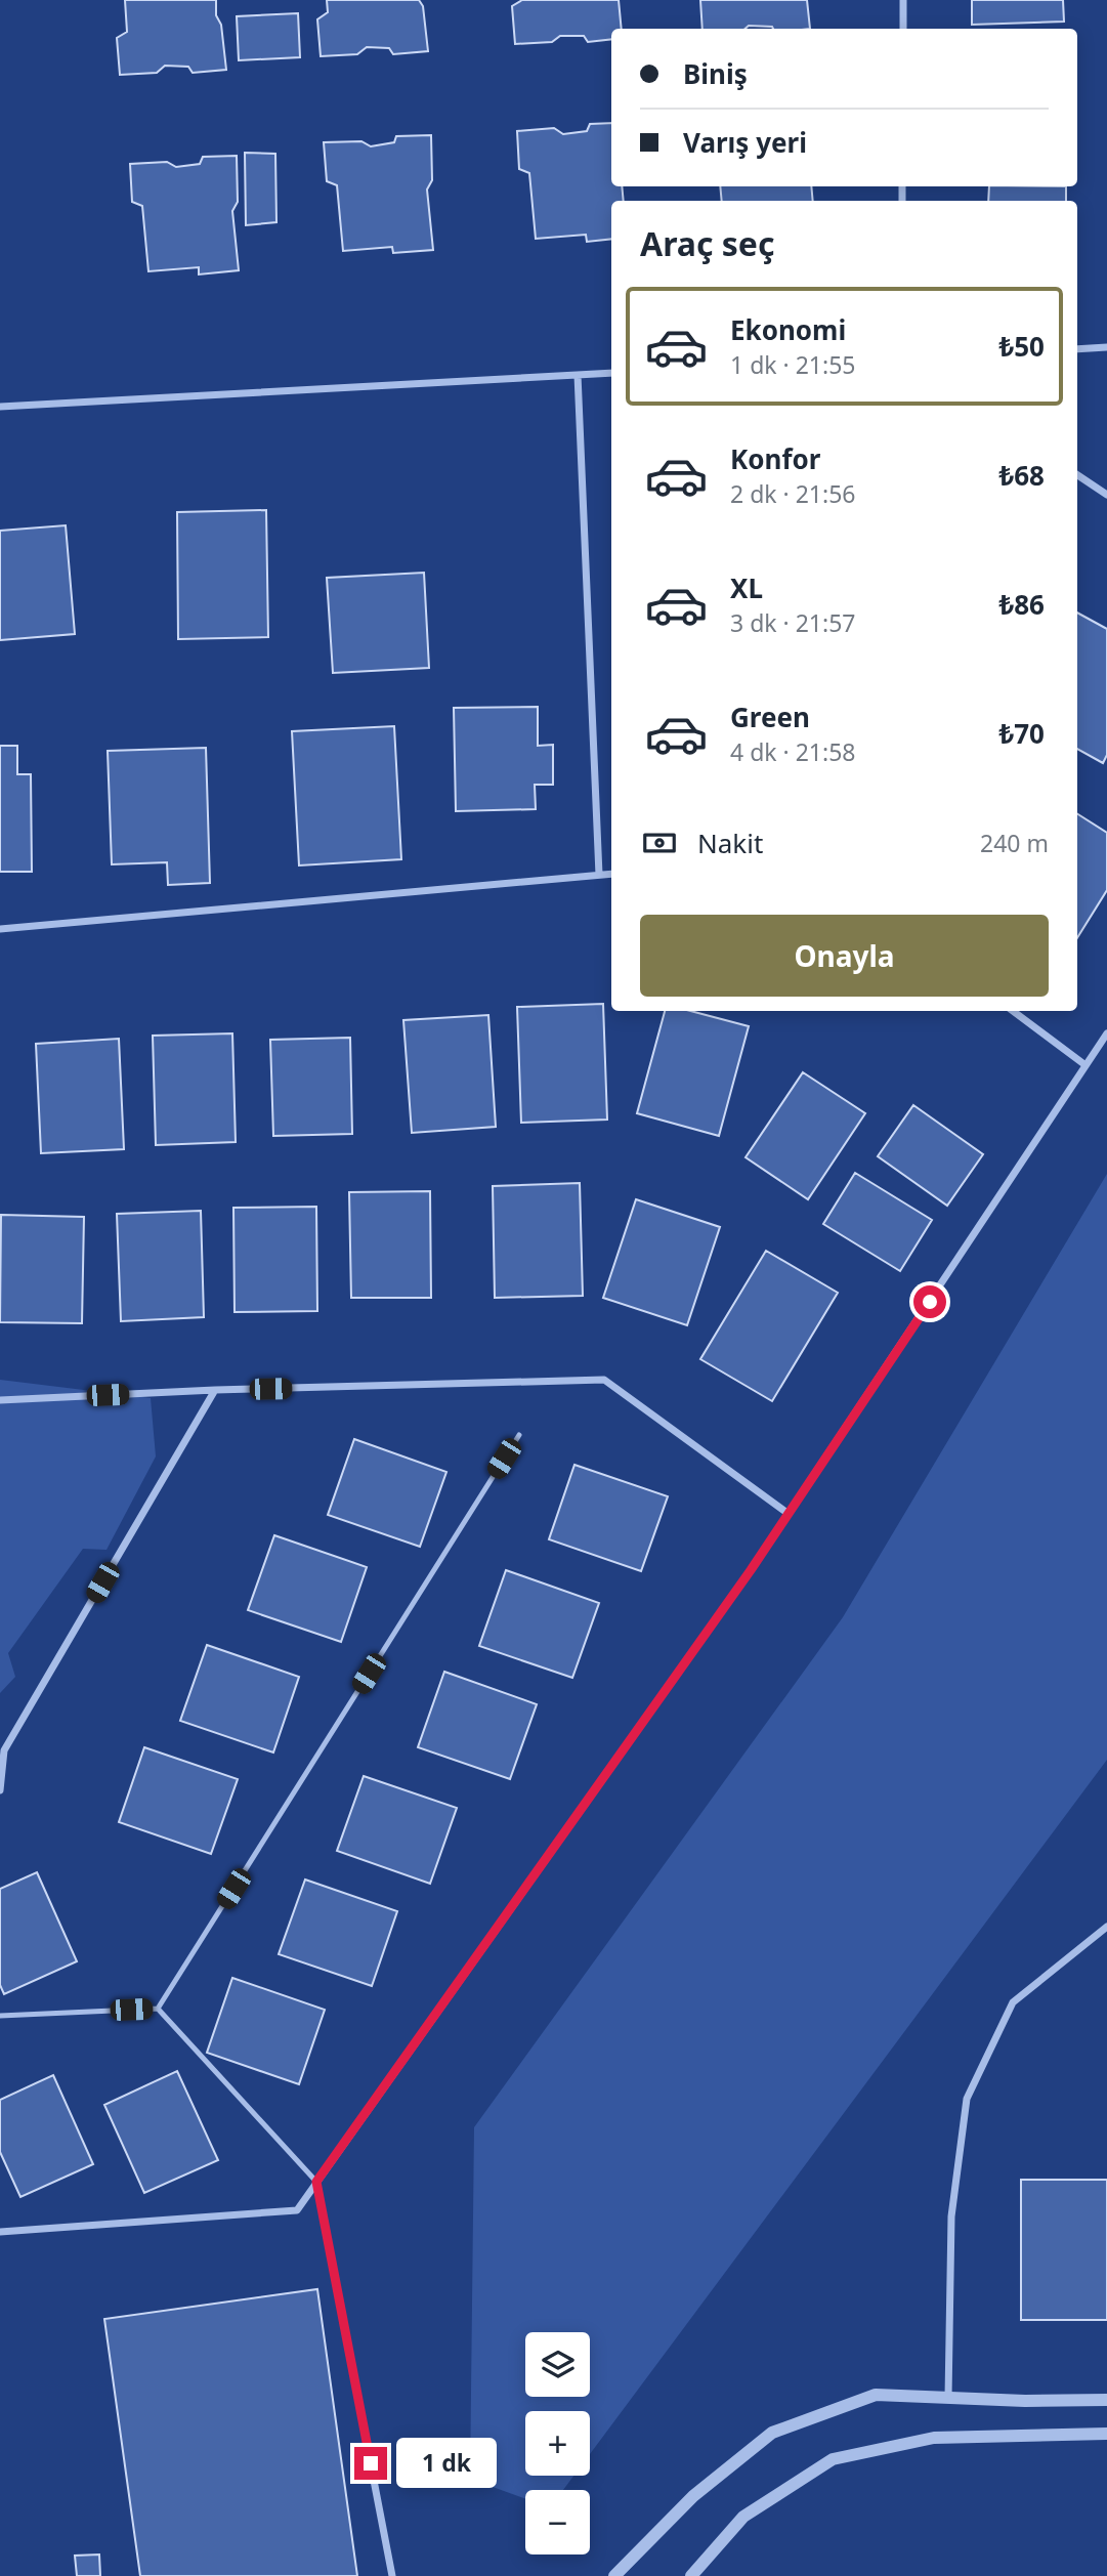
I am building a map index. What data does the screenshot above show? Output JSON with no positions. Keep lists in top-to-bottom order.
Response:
{
  "page": {
    "banner": ["Biniş", "Varış yeri"],
    "heading": "Araç seç",
    "list": [
      {
        "name": "Ekonomi",
        "note": "1 dk · 21:55",
        "value": "₺50"
      },
      {
        "name": "Konfor",
        "note": "2 dk · 21:56",
        "value": "₺68"
      },
      {
        "name": "XL",
        "note": "3 dk · 21:57",
        "value": "₺86"
      },
      {
        "name": "Green",
        "note": "4 dk · 21:58",
        "value": "₺70"
      }
    ],
    "pay": ["Nakit", "240 m"],
    "buttons": "Onayla",
    "map_buttons": ["+", "−"],
    "bubble": "1 dk"
  }
}
